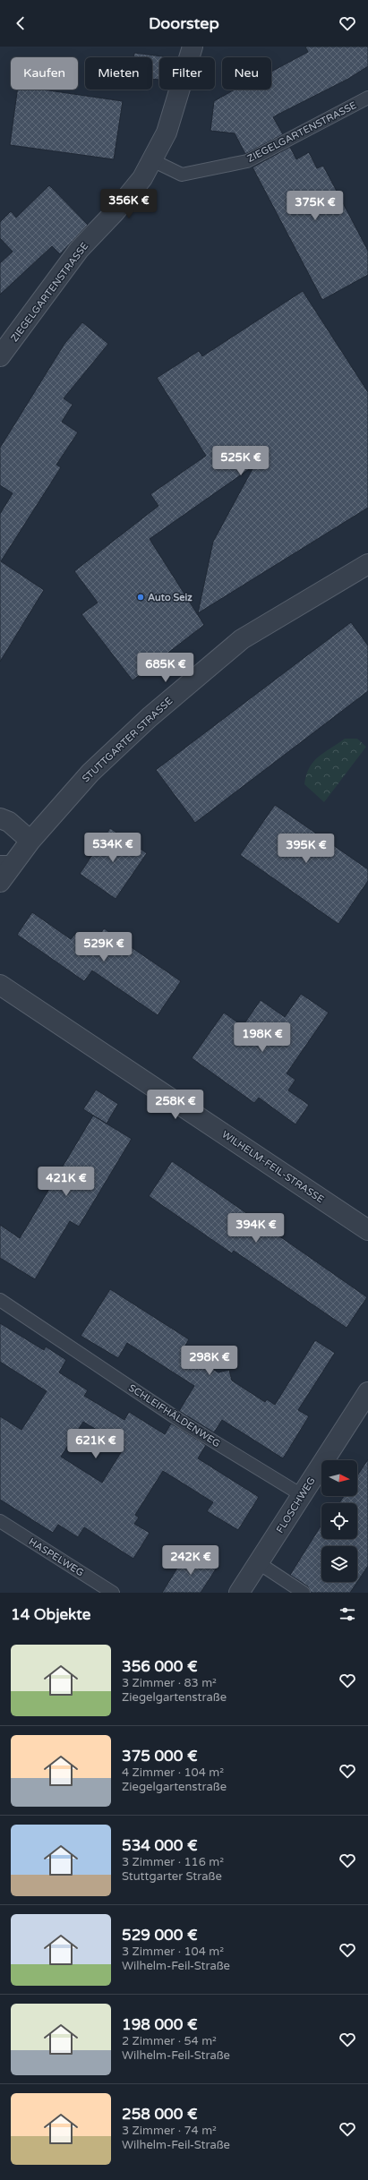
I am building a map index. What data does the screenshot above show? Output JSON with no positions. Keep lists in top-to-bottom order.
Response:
{
  "streets": {
    "street": [
      "ZIEGELGARTENSTRASSE",
      "STUTTGARTER STRASSE",
      "WILHELM-FEIL-STRASSE",
      "FLOSCHWEG"
    ],
    "lane": ["SCHLEIFHÄLDENWEG", "HASPELWEG"]
  },
  "crossings": [
    ["SCHLEIFHÄLDENWEG", "FLOSCHWEG"]
  ],
  "places": ["Auto Seiz"],
  "north": "right",
  "page": {
    "header": "Doorstep",
    "chip": [
      "Kaufen",
      "Mieten",
      "Filter",
      "Neu"
    ],
    "price": [
      "356K €",
      "375K €",
      "525K €",
      "685K €",
      "534K €",
      "395K €",
      "529K €",
      "198K €",
      "258K €",
      "421K €",
      "394K €",
      "298K €",
      "621K €",
      "242K €"
    ],
    "heading": "14 Objekte",
    "list": [
      {
        "name": "356 000 €",
        "note": "3 Zimmer · 83 m² · Ziegelgartenstraße"
      },
      {
        "name": "375 000 €",
        "note": "4 Zimmer · 104 m² · Ziegelgartenstraße"
      },
      {
        "name": "534 000 €",
        "note": "3 Zimmer · 116 m² · Stuttgarter Straße"
      },
      {
        "name": "529 000 €",
        "note": "3 Zimmer · 104 m² · Wilhelm-Feil-Straße"
      },
      {
        "name": "198 000 €",
        "note": "2 Zimmer · 54 m² · Wilhelm-Feil-Straße"
      },
      {
        "name": "258 000 €",
        "note": "3 Zimmer · 74 m² · Wilhelm-Feil-Straße"
      }
    ]
  }
}
